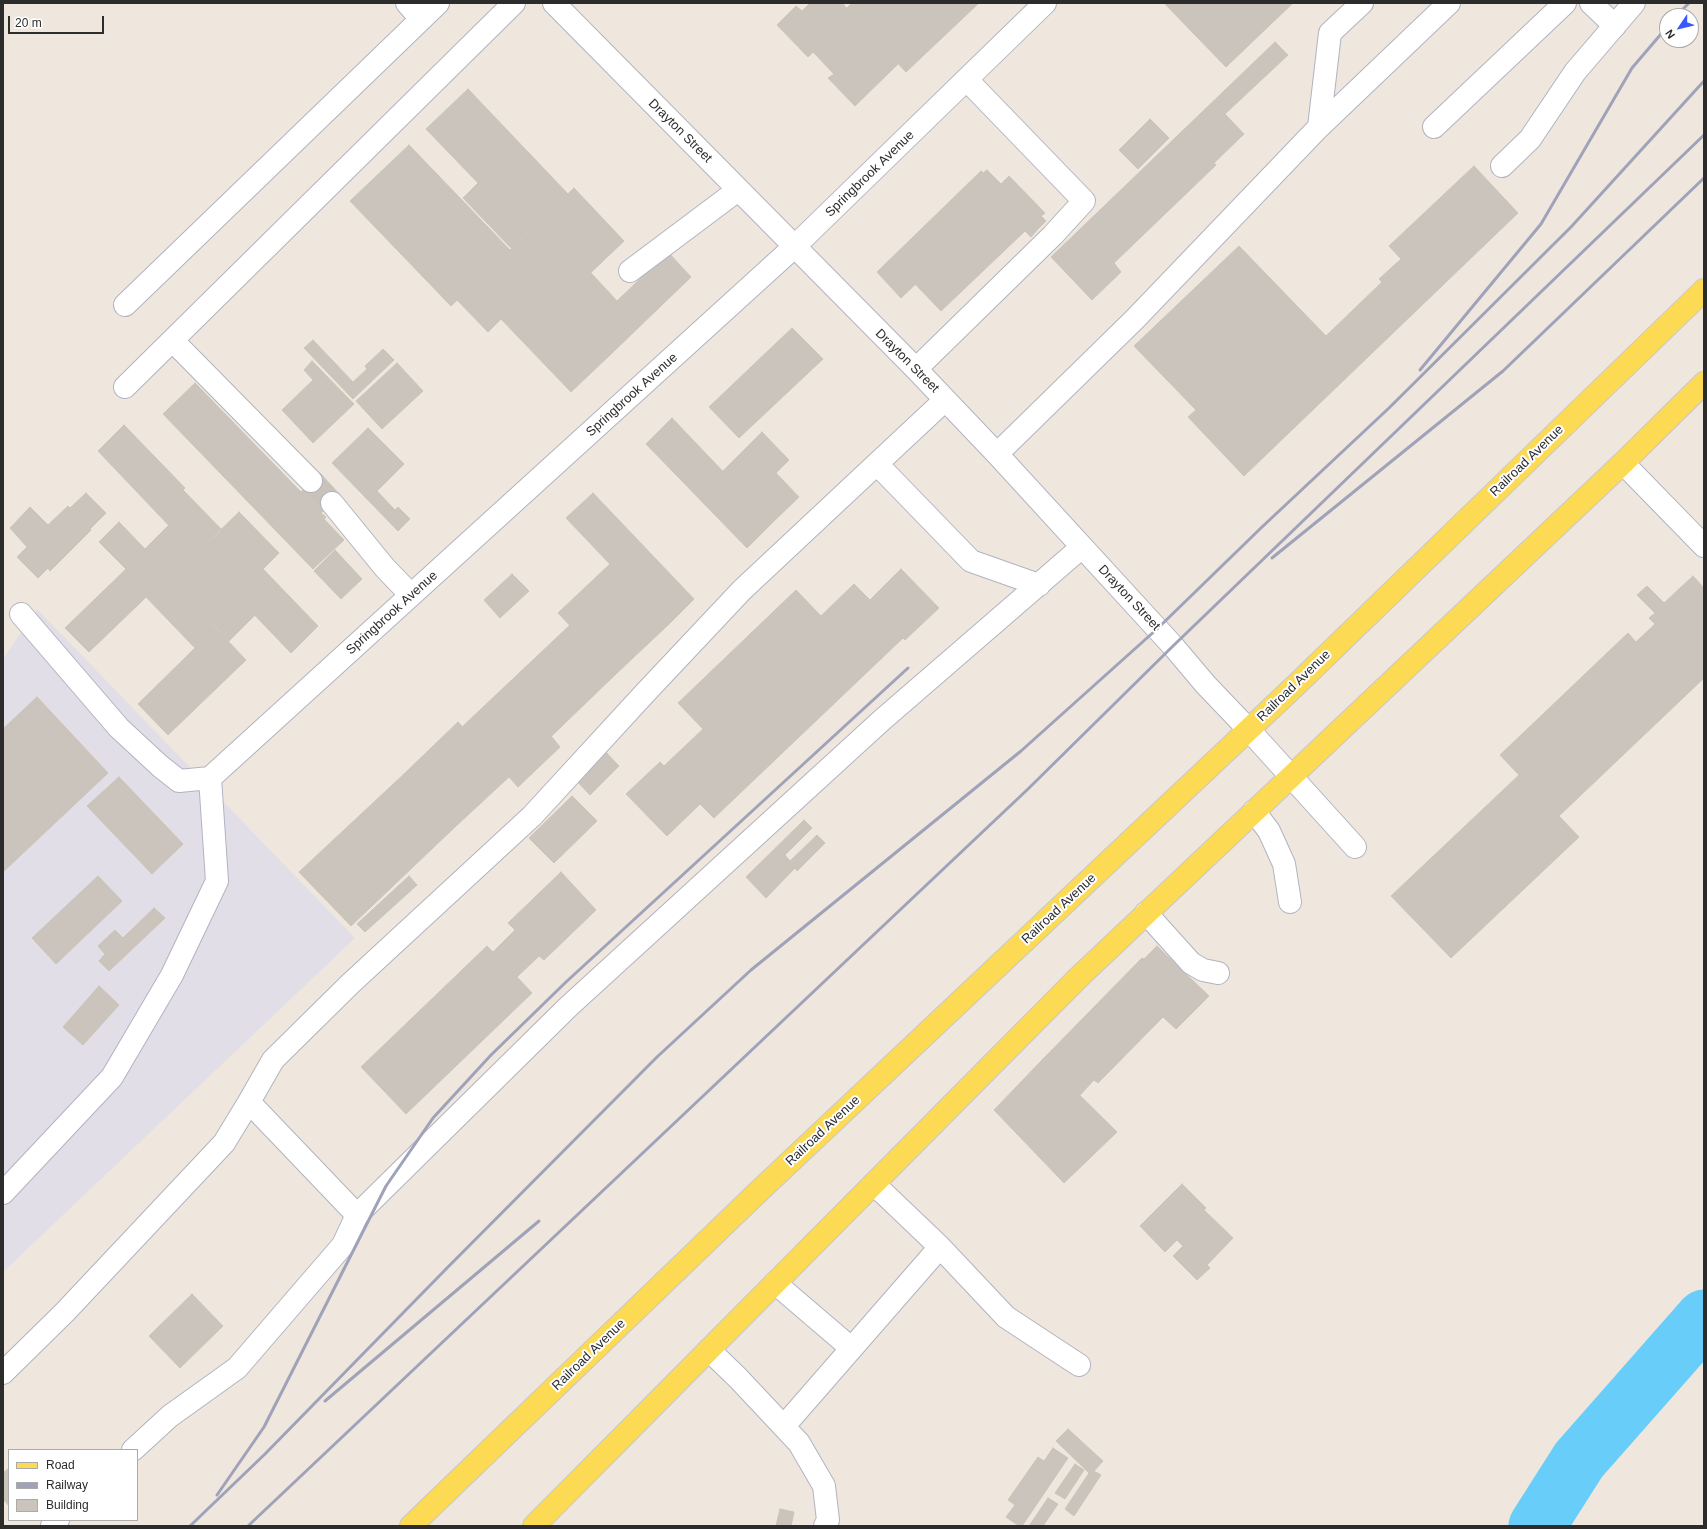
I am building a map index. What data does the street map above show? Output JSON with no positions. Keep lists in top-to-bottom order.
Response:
{
  "streets": {
    "main road": ["Railroad Avenue"],
    "street": ["Drayton Street", "Springbrook Avenue"]
  },
  "crossings": [
    ["Drayton Street", "Springbrook Avenue"],
    ["Drayton Street", "Railroad Avenue"]
  ],
  "legend": ["Road", "Railway", "Building"],
  "scale_bar": "20 m",
  "north": "bottom left"
}
